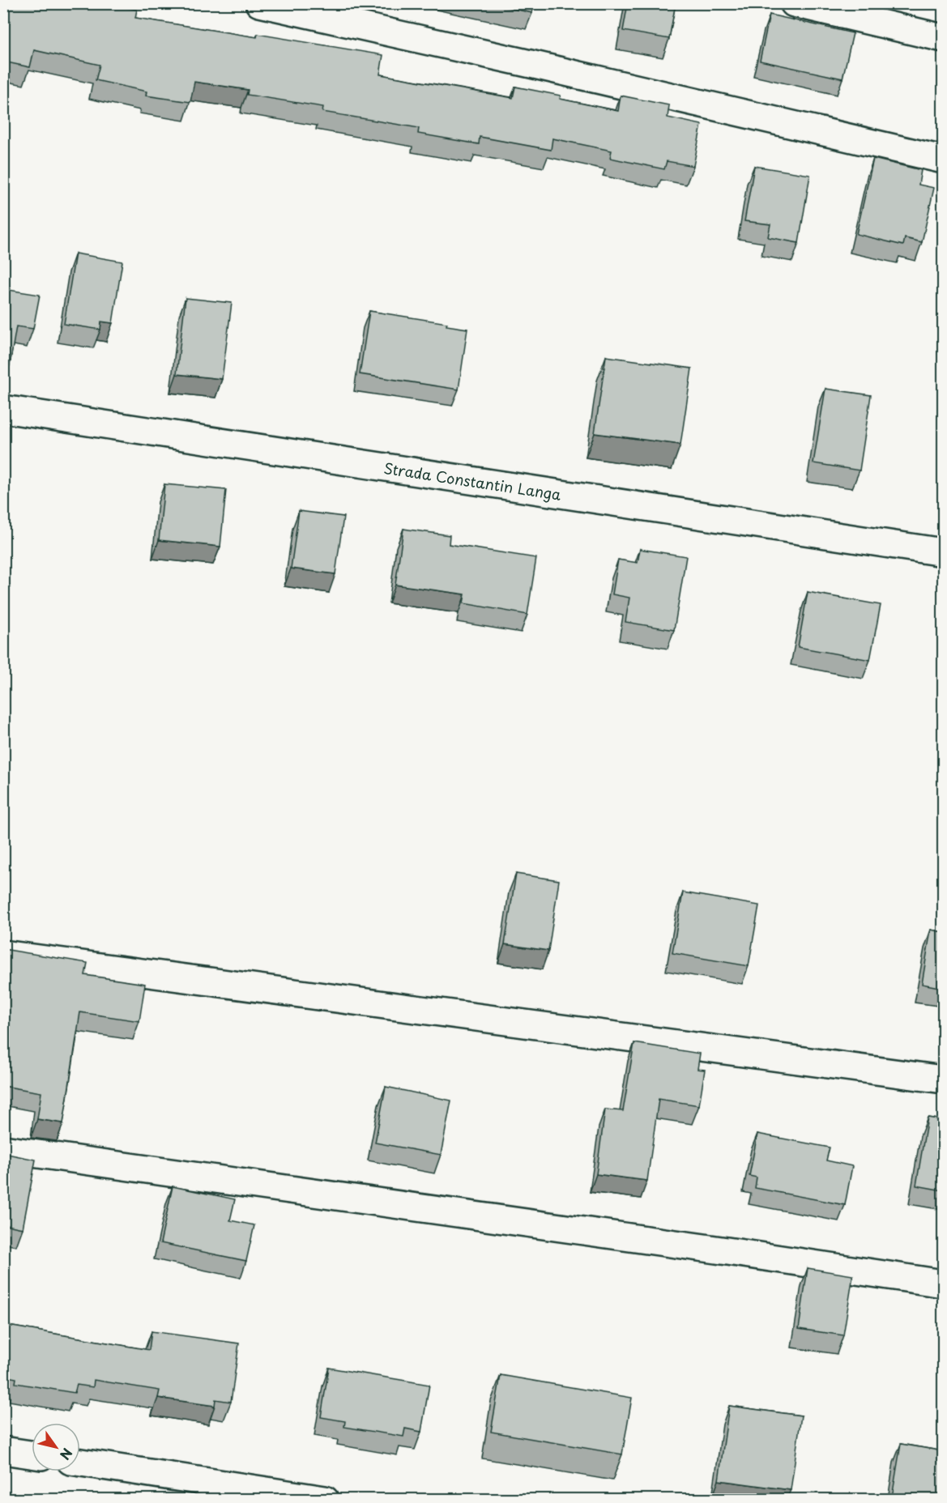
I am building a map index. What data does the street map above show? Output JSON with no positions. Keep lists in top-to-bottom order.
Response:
{
  "streets": {
    "street": ["Strada Constantin Langa"]
  },
  "north": "bottom right"
}
